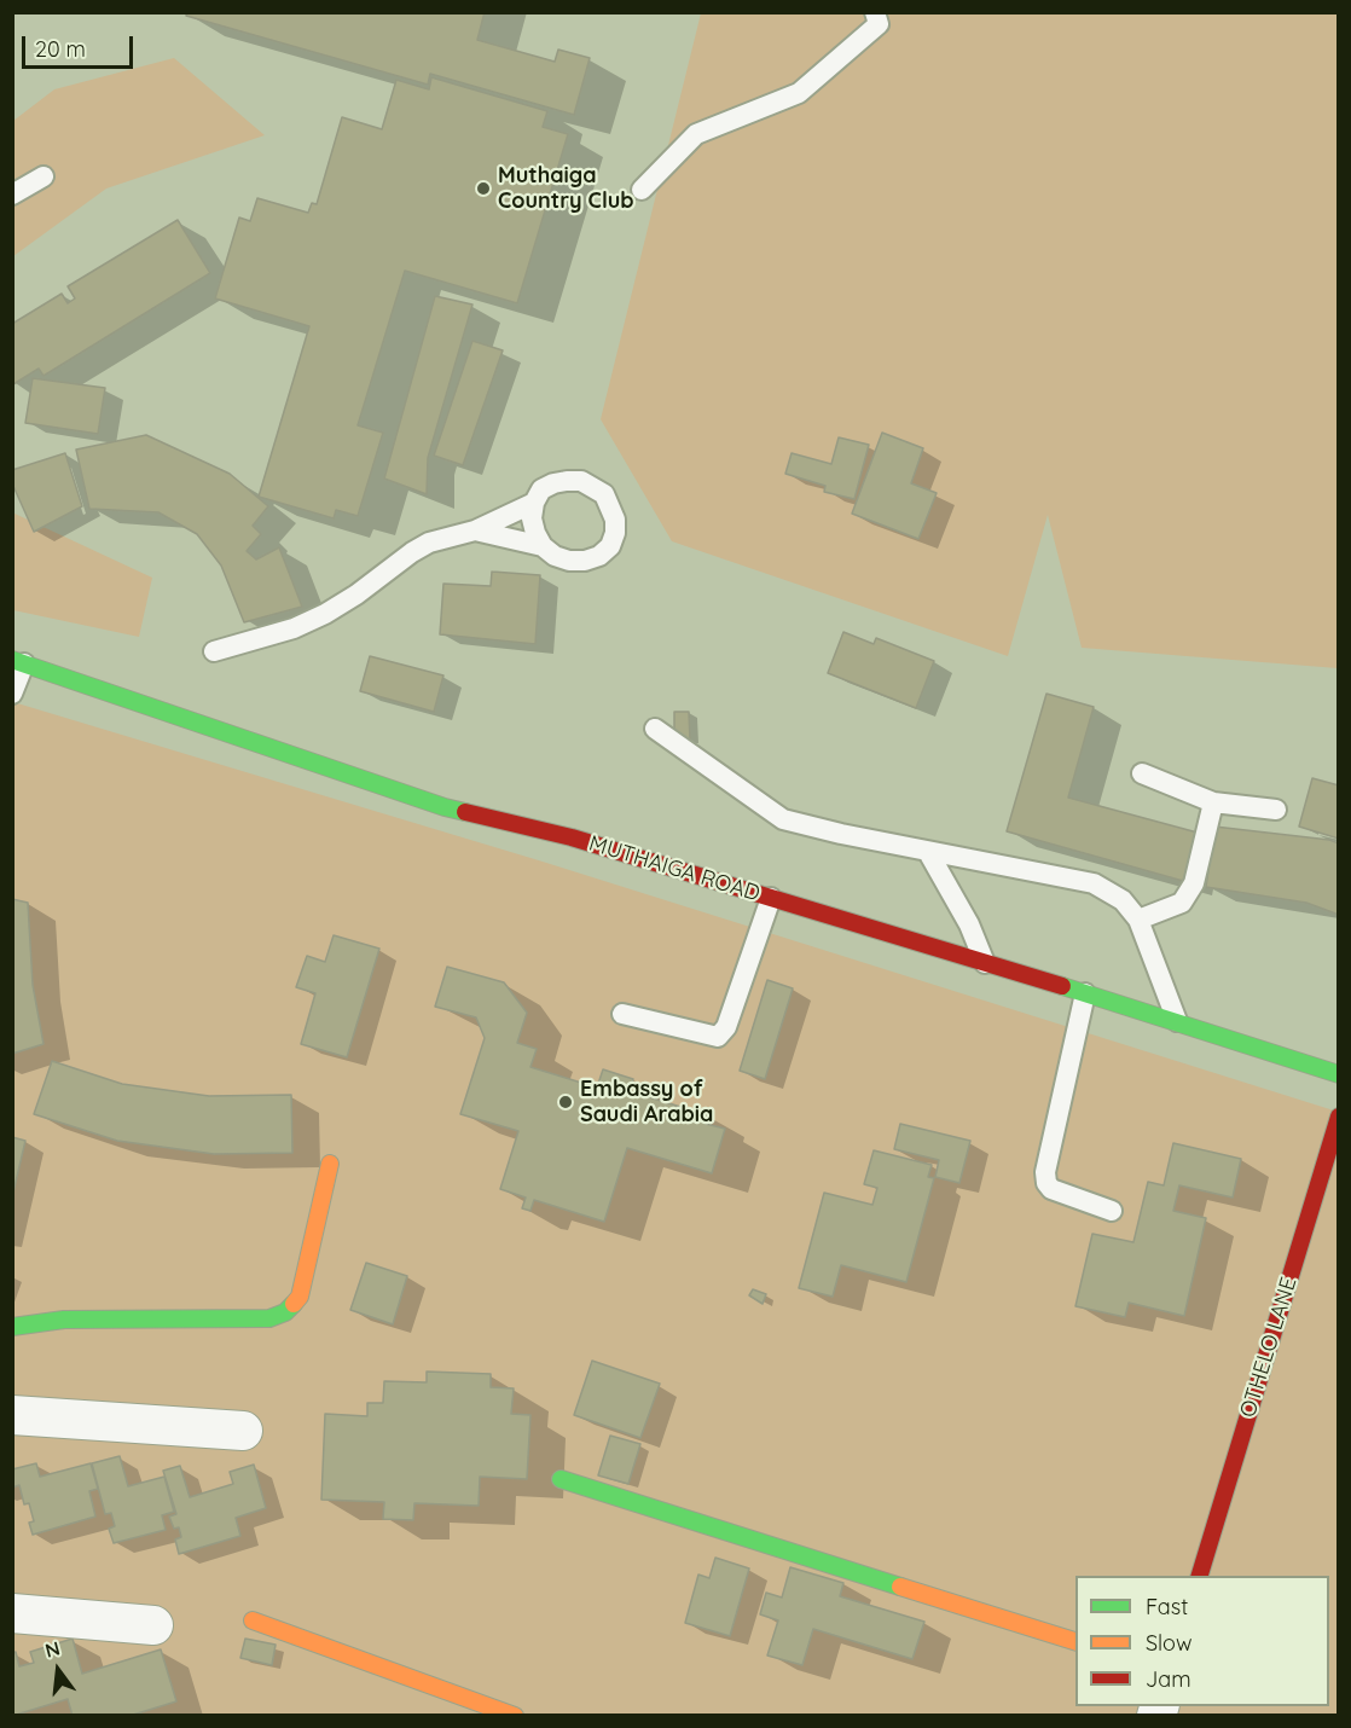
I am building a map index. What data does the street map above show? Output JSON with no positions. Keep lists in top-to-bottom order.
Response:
{
  "streets": {
    "street": ["MUTHAIGA ROAD", "OTHELO LANE"]
  },
  "places": ["Muthaiga Country Club", "Embassy of Saudi Arabia"],
  "legend": ["Fast", "Slow", "Jam"],
  "scale_bar": "20 m",
  "north": "top"
}
